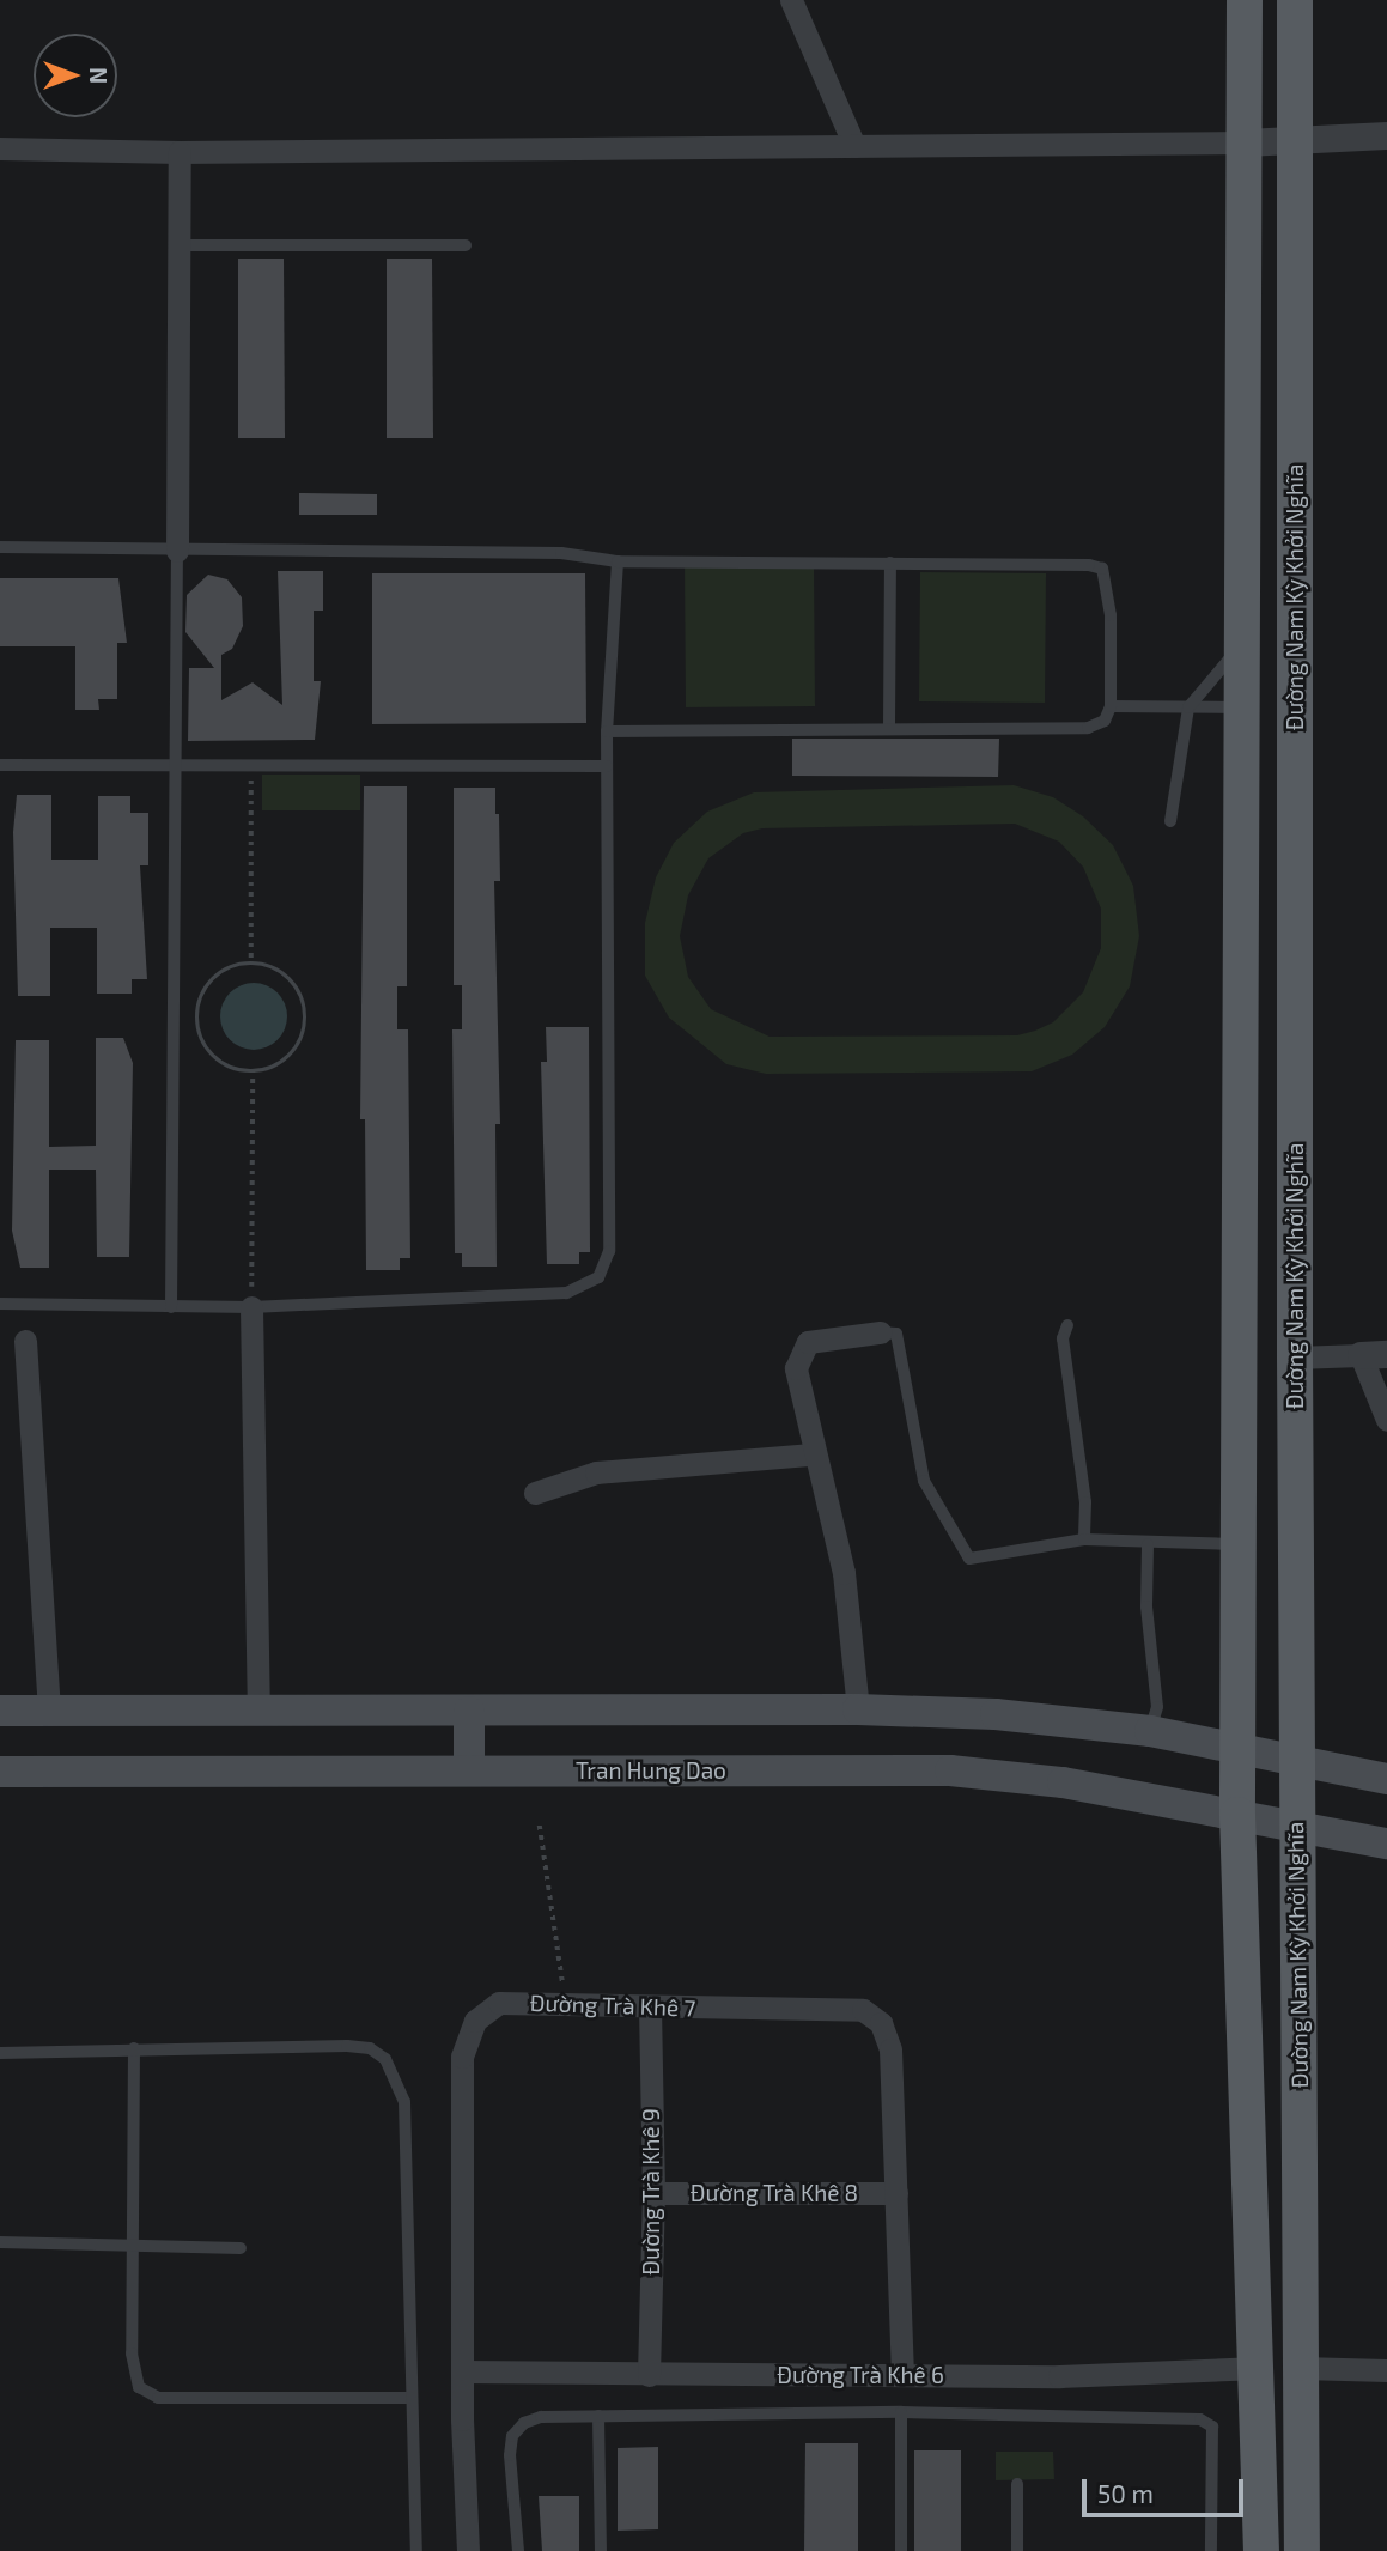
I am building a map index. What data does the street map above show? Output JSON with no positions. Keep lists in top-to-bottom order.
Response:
{
  "streets": {
    "main road": ["Đường Nam Kỳ Khởi Nghĩa", "Tran Hung Dao"],
    "street": [
      "Đường Trà Khê 7",
      "Đường Trà Khê 9",
      "Đường Trà Khê 8",
      "Đường Trà Khê 6"
    ]
  },
  "crossings": [
    ["Đường Nam Kỳ Khởi Nghĩa", "Tran Hung Dao"],
    ["Đường Trà Khê 7", "Đường Trà Khê 9"],
    ["Đường Trà Khê 7", "Đường Trà Khê 8"],
    ["Đường Trà Khê 7", "Đường Trà Khê 6"],
    ["Đường Trà Khê 9", "Đường Trà Khê 8"],
    ["Đường Trà Khê 9", "Đường Trà Khê 6"]
  ],
  "scale_bar": "50 m",
  "north": "right"
}
